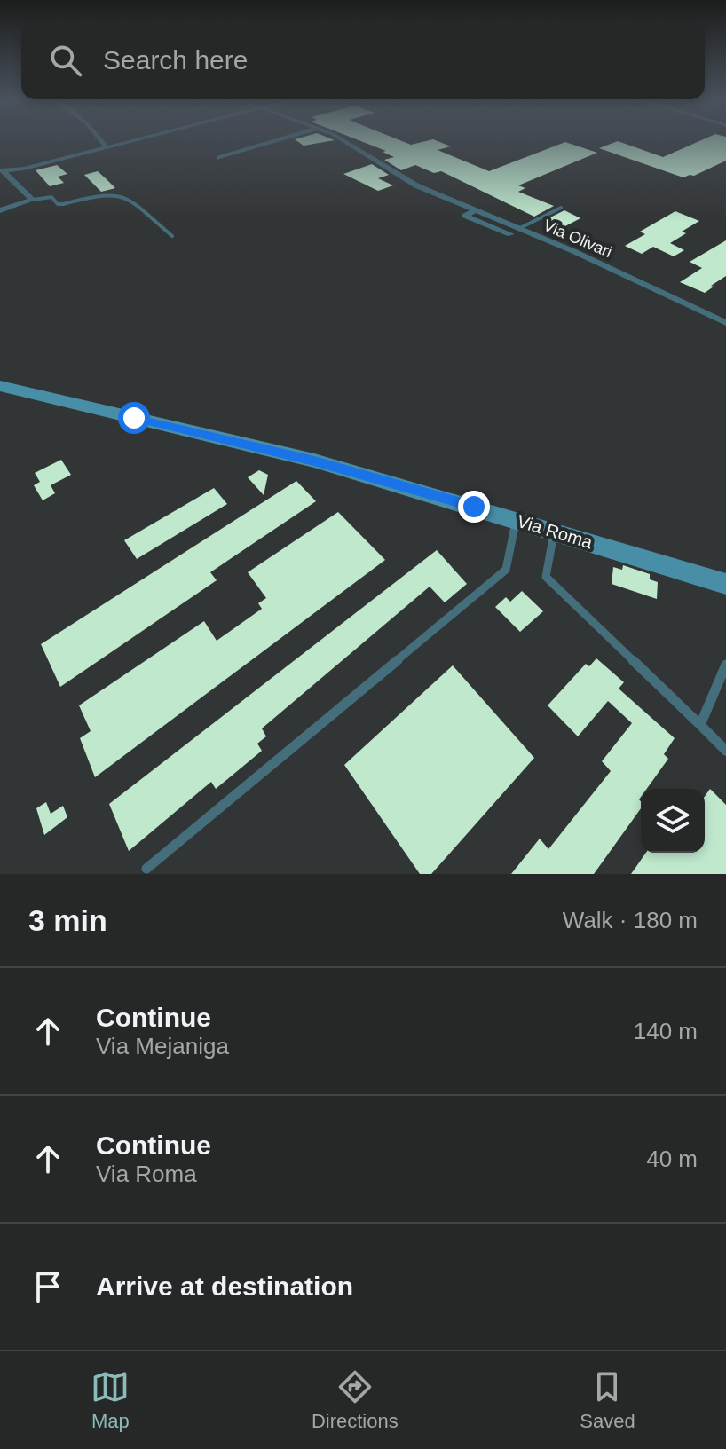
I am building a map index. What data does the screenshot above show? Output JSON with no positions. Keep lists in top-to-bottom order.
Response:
{
  "streets": {
    "main road": ["Via Roma"],
    "street": ["Via Olivari"]
  },
  "page": {
    "search": "Search here",
    "heading": ["3 min", "Walk · 180 m"],
    "list": [
      ["Continue", "Via Mejaniga", "140 m"],
      ["Continue", "Via Roma", "40 m"],
      "Arrive at destination"
    ],
    "nav": ["Map", "Directions", "Saved"]
  }
}
